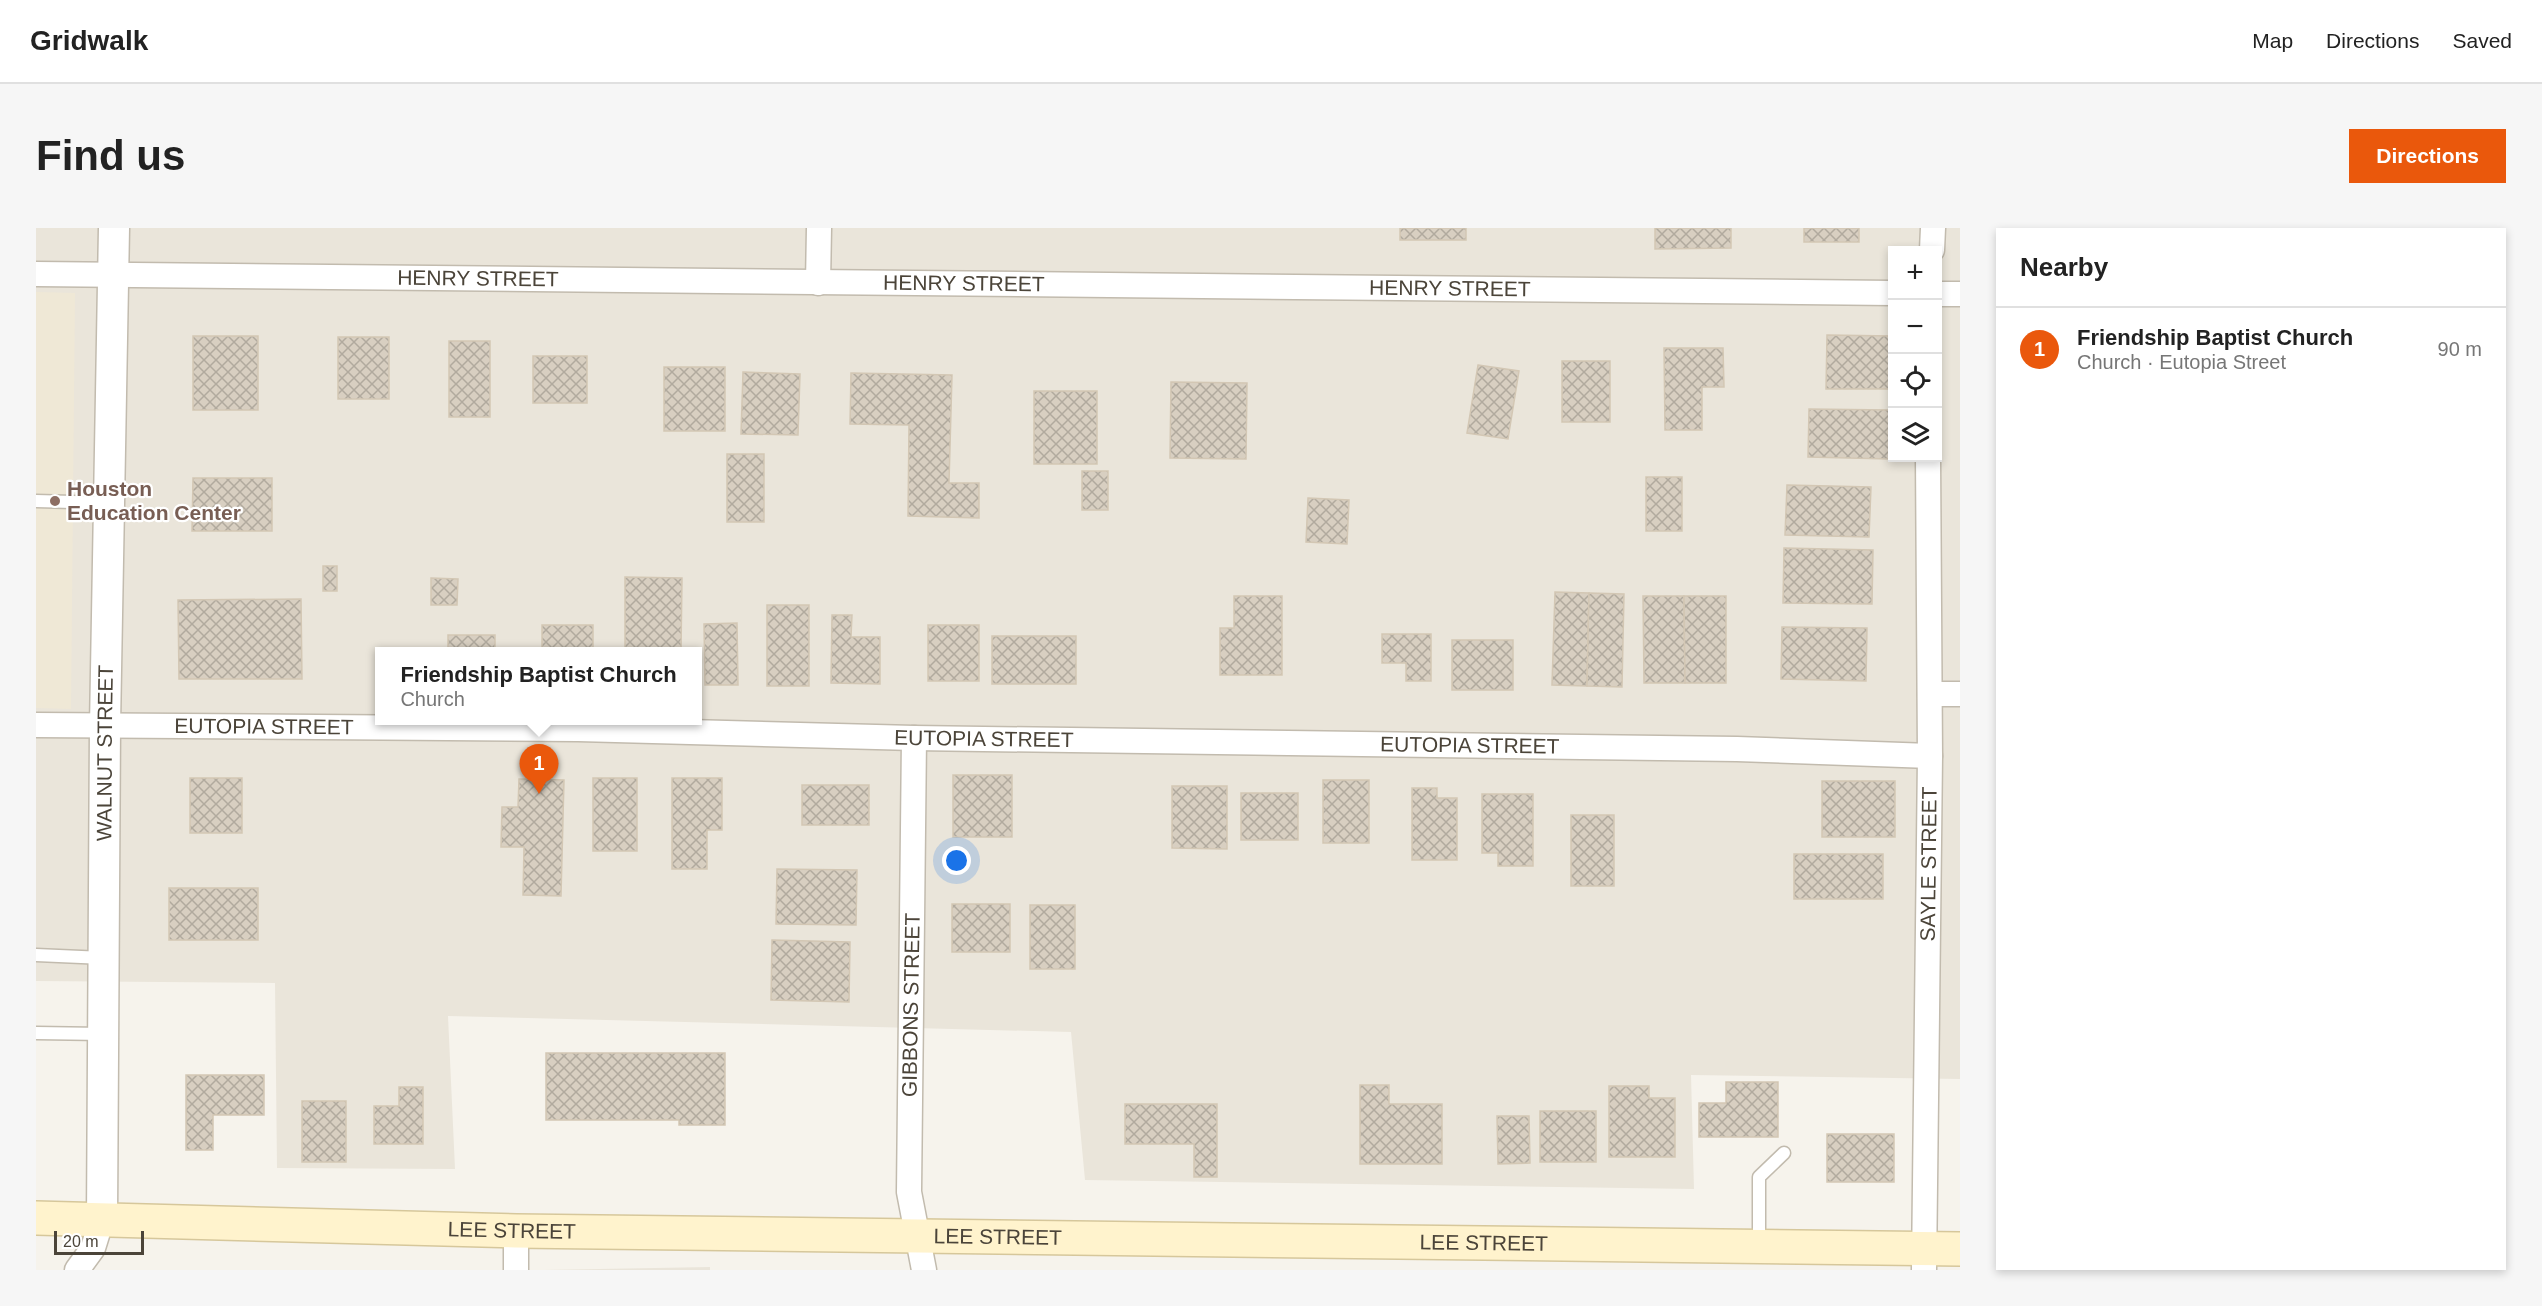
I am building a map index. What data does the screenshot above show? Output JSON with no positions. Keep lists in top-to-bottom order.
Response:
{
  "streets": {
    "main road": ["LEE STREET"],
    "street": [
      "HENRY STREET",
      "EUTOPIA STREET",
      "WALNUT STREET",
      "SAYLE STREET",
      "GIBBONS STREET"
    ]
  },
  "crossings": [
    ["HENRY STREET", "WALNUT STREET"],
    ["EUTOPIA STREET", "WALNUT STREET"],
    ["EUTOPIA STREET", "SAYLE STREET"],
    ["EUTOPIA STREET", "GIBBONS STREET"],
    ["WALNUT STREET", "LEE STREET"],
    ["SAYLE STREET", "LEE STREET"],
    ["GIBBONS STREET", "LEE STREET"]
  ],
  "places": ["Houston Education Center"],
  "scale_bar": "20 m",
  "page": {
    "header": "Gridwalk",
    "nav": ["Map", "Directions", "Saved"],
    "buttons": "Directions",
    "title": "Find us",
    "heading": "Nearby",
    "map_buttons": ["+", "−"],
    "list": [
      {
        "mark": "1",
        "name": "Friendship Baptist Church",
        "note": "Church · Eutopia Street",
        "value": "90 m"
      }
    ],
    "popup": ["Friendship Baptist Church", "Church"],
    "pins": "1",
    "scale": "20 m"
  }
}
